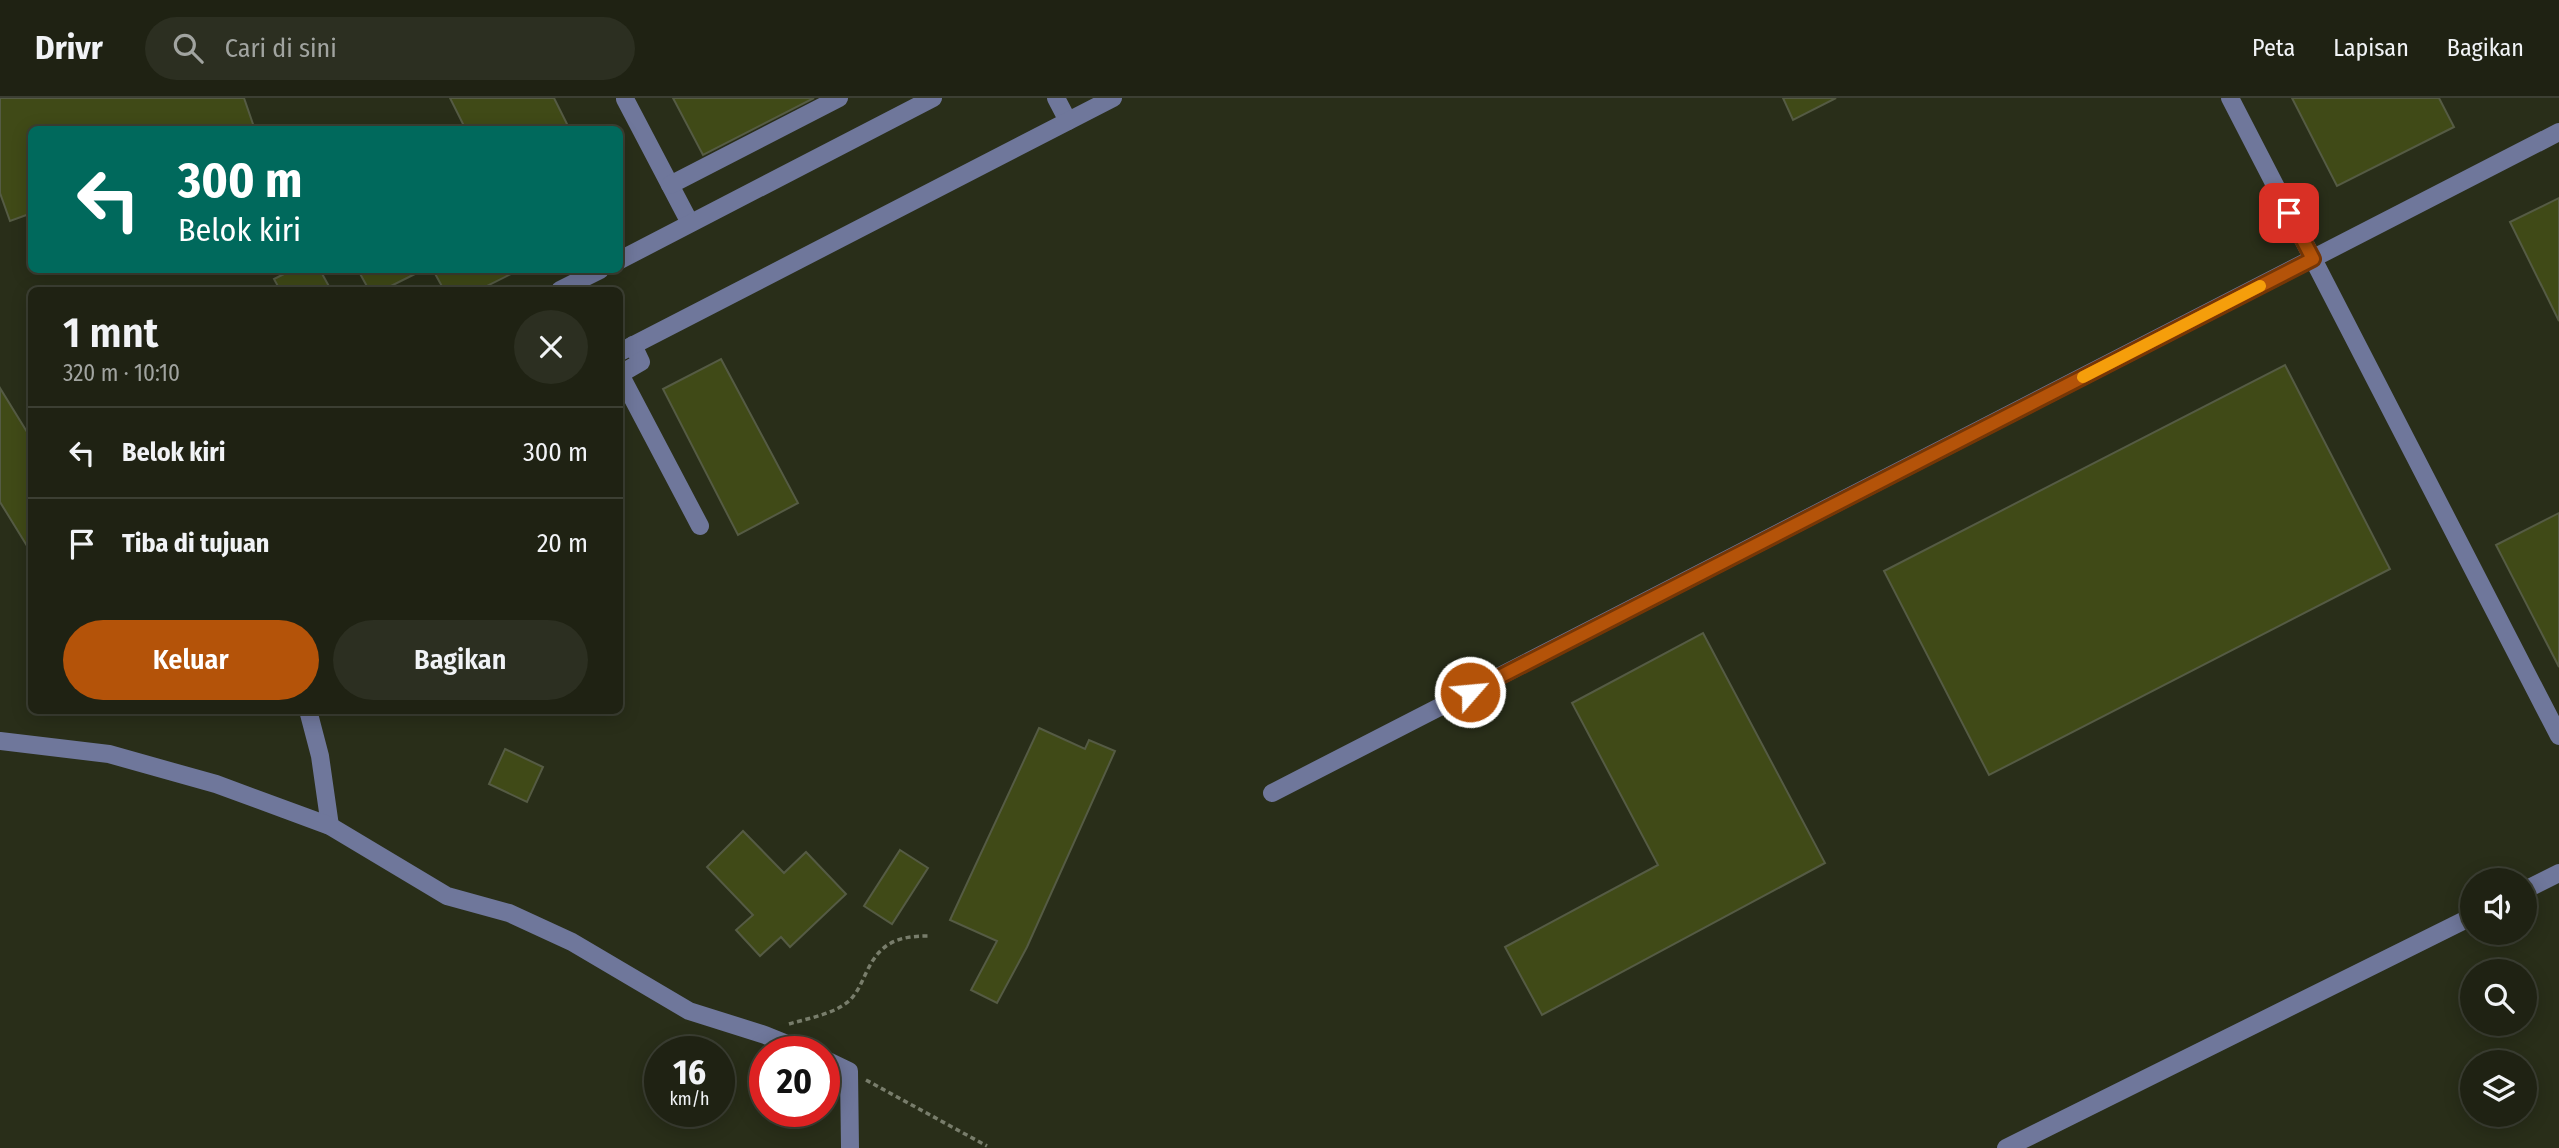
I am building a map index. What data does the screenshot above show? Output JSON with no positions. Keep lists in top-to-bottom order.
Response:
{
  "page": {
    "header": "Drivr",
    "search": "Cari di sini",
    "nav": ["Peta", "Lapisan", "Bagikan"],
    "turn": ["300 m", "Belok kiri"],
    "heading": ["1 mnt", "320 m · 10:10"],
    "list": [
      {
        "name": "Belok kiri",
        "value": "300 m"
      },
      {
        "name": "Tiba di tujuan",
        "value": "20 m"
      }
    ],
    "buttons": ["Keluar", "Bagikan"],
    "speed": "16 km/h",
    "limit": "20"
  }
}
